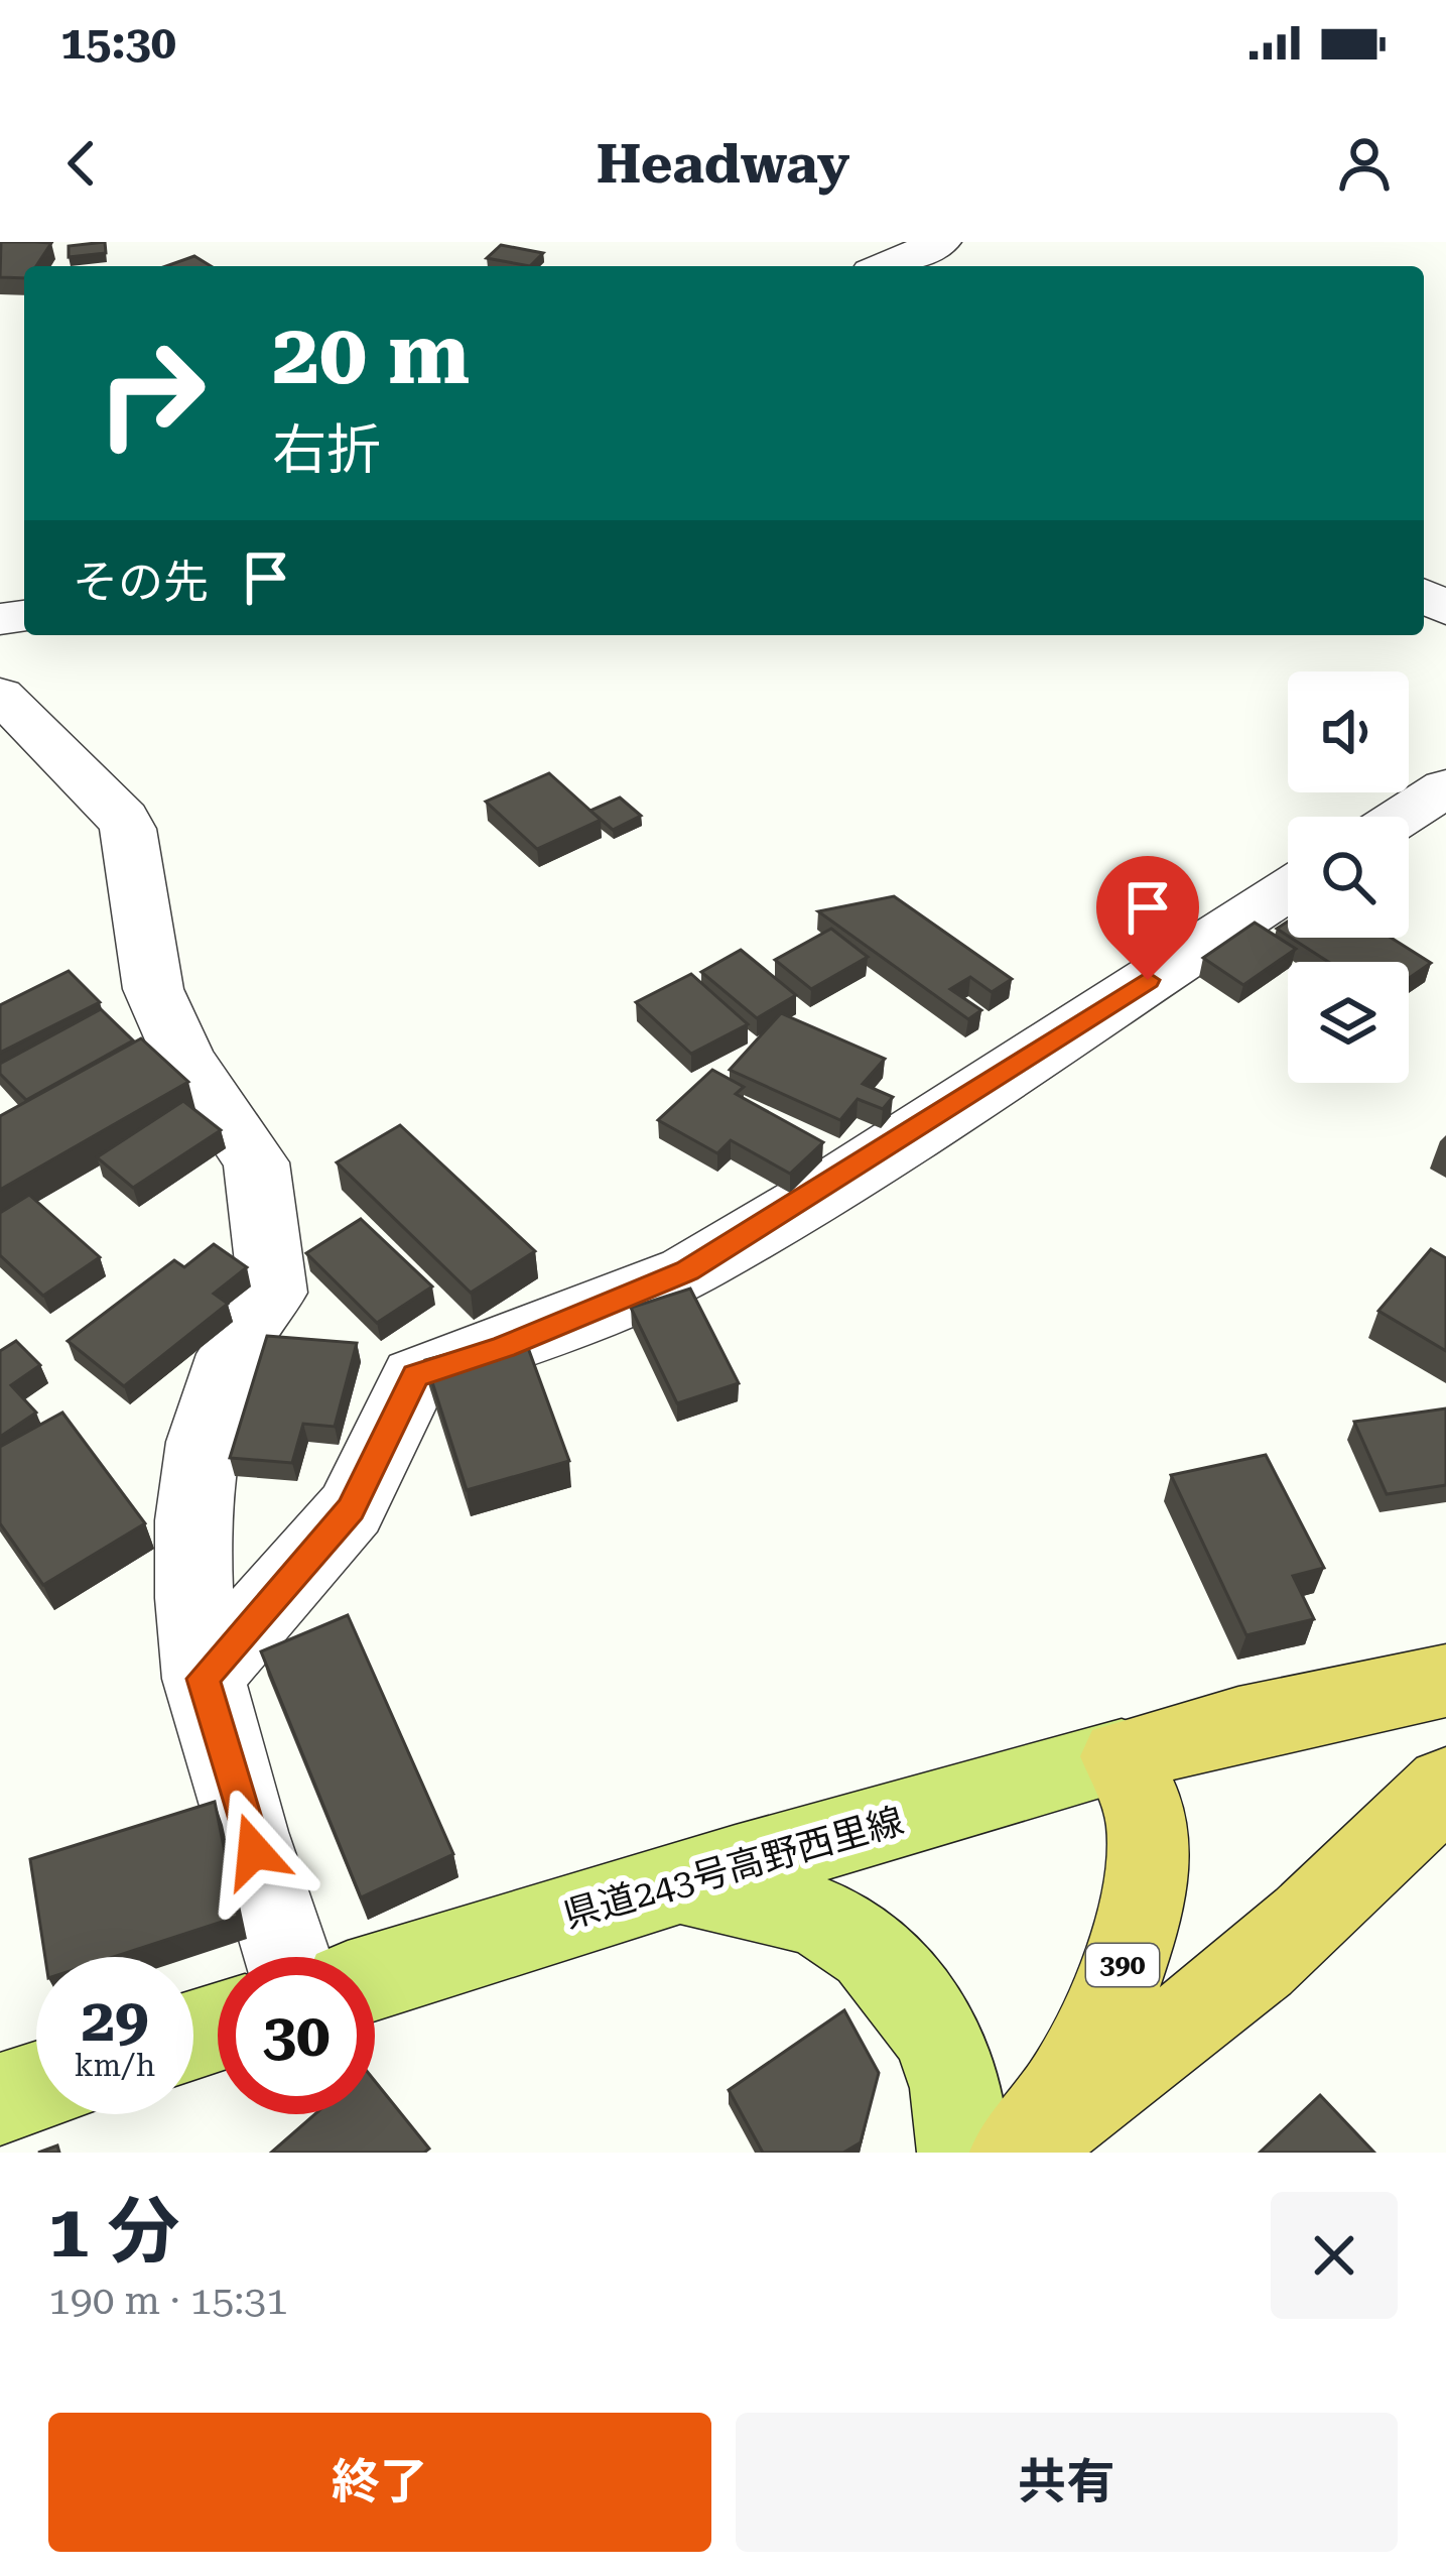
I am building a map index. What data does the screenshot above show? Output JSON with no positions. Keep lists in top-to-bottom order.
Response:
{
  "streets": {
    "highway": ["390"],
    "main road": ["県道243号高野西里線"]
  },
  "crossings": [
    ["県道243号高野西里線", "390"]
  ],
  "page": {
    "status": "15:30",
    "header": "Headway",
    "turn": ["20 m", "右折"],
    "then": "その先",
    "speed": "29 km/h",
    "limit": "30",
    "heading": ["1 分", "190 m · 15:31"],
    "buttons": ["終了", "共有"]
  }
}
